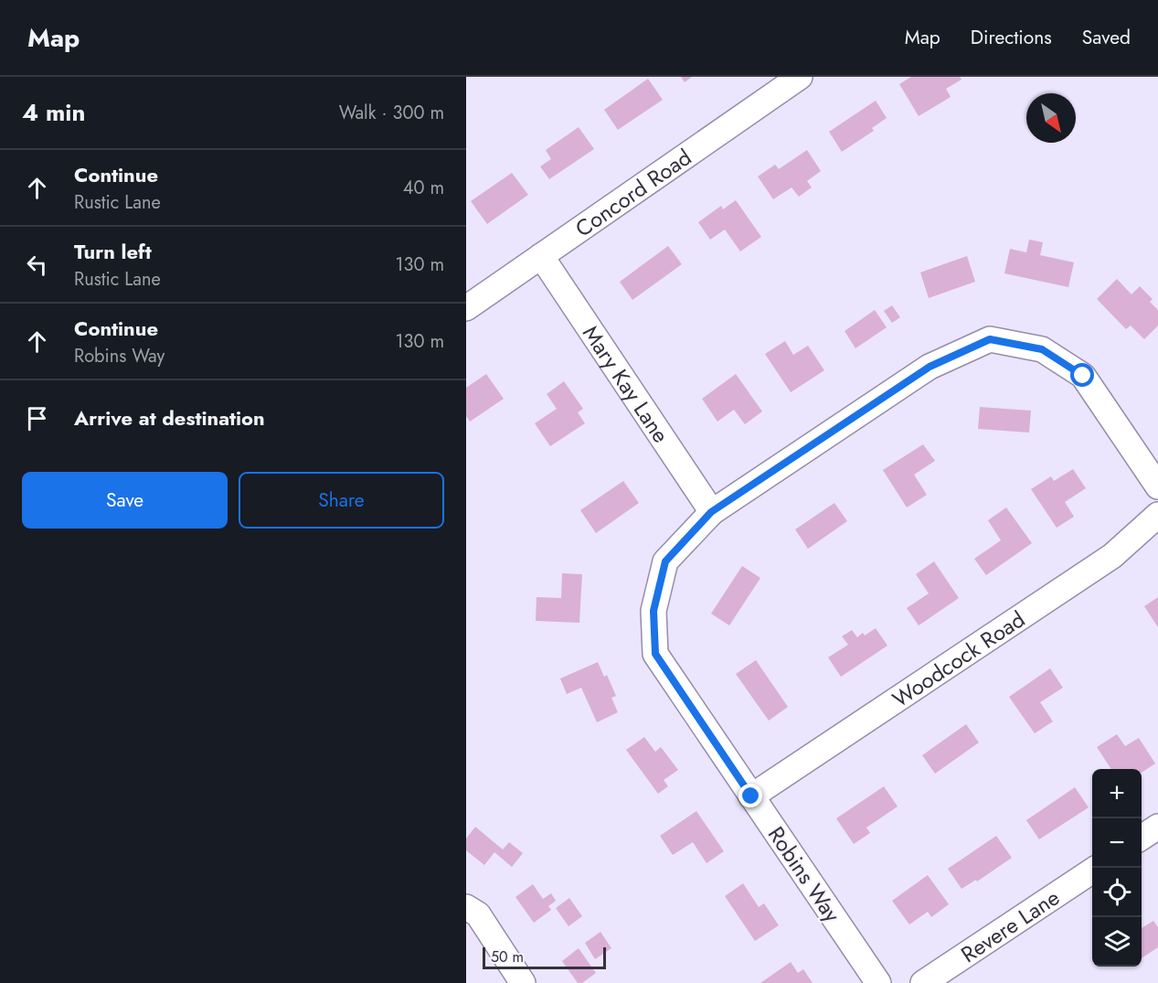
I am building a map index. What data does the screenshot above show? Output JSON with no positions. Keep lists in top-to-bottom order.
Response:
{
  "streets": {
    "street": [
      "Concord Road",
      "Mary Kay Lane",
      "Woodcock Road",
      "Robins Way",
      "Revere Lane"
    ]
  },
  "crossings": [
    ["Concord Road", "Mary Kay Lane"],
    ["Mary Kay Lane", "Robins Way"],
    ["Woodcock Road", "Robins Way"]
  ],
  "scale_bar": "50 m",
  "north": "bottom right",
  "page": {
    "header": "Map",
    "nav": ["Map", "Directions", "Saved"],
    "heading": ["4 min", "Walk · 300 m"],
    "list": [
      ["Continue", "Rustic Lane", "40 m"],
      ["Turn left", "Rustic Lane", "130 m"],
      ["Continue", "Robins Way", "130 m"],
      "Arrive at destination"
    ],
    "buttons": ["Save", "Share"],
    "map_buttons": ["+", "−"],
    "scale": "50 m"
  }
}
